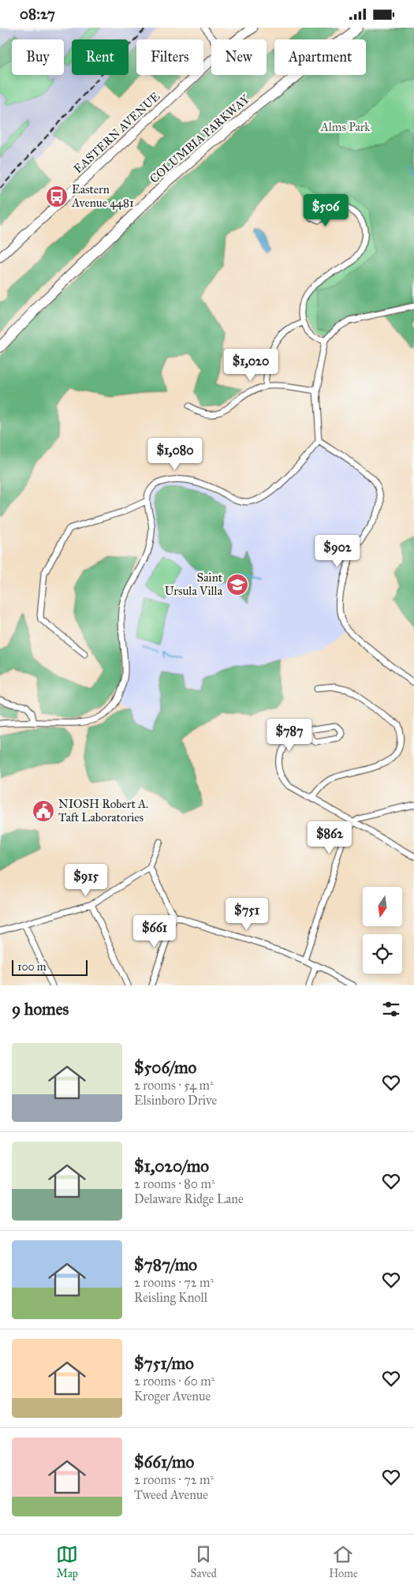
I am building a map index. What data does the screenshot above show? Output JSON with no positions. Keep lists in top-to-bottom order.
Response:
{
  "streets": {
    "highway": ["COLUMBIA PARKWAY"],
    "main road": ["EASTERN AVENUE"]
  },
  "parks": ["Alms Park"],
  "places": {
    "bus stop": ["Eastern Avenue 4481"],
    "school or university": ["Saint Ursula Villa"],
    "public building": ["NIOSH Robert A. Taft Laboratories"]
  },
  "scale_bar": "100 m",
  "north": "bottom",
  "page": {
    "status": "08:27",
    "chip": [
      "Buy",
      "Rent",
      "Filters",
      "New",
      "Apartment"
    ],
    "price": [
      "$506",
      "$1,020",
      "$1,080",
      "$902",
      "$787",
      "$862",
      "$915",
      "$751",
      "$661"
    ],
    "scale": "100 m",
    "heading": "9 homes",
    "list": [
      {
        "name": "$506/mo",
        "note": "2 rooms · 54 m² · Elsinboro Drive"
      },
      {
        "name": "$1,020/mo",
        "note": "2 rooms · 80 m² · Delaware Ridge Lane"
      },
      {
        "name": "$787/mo",
        "note": "2 rooms · 72 m² · Reisling Knoll"
      },
      {
        "name": "$751/mo",
        "note": "2 rooms · 60 m² · Kroger Avenue"
      },
      {
        "name": "$661/mo",
        "note": "2 rooms · 72 m² · Tweed Avenue"
      }
    ],
    "tabs": ["Map", "Saved", "Home"]
  }
}
